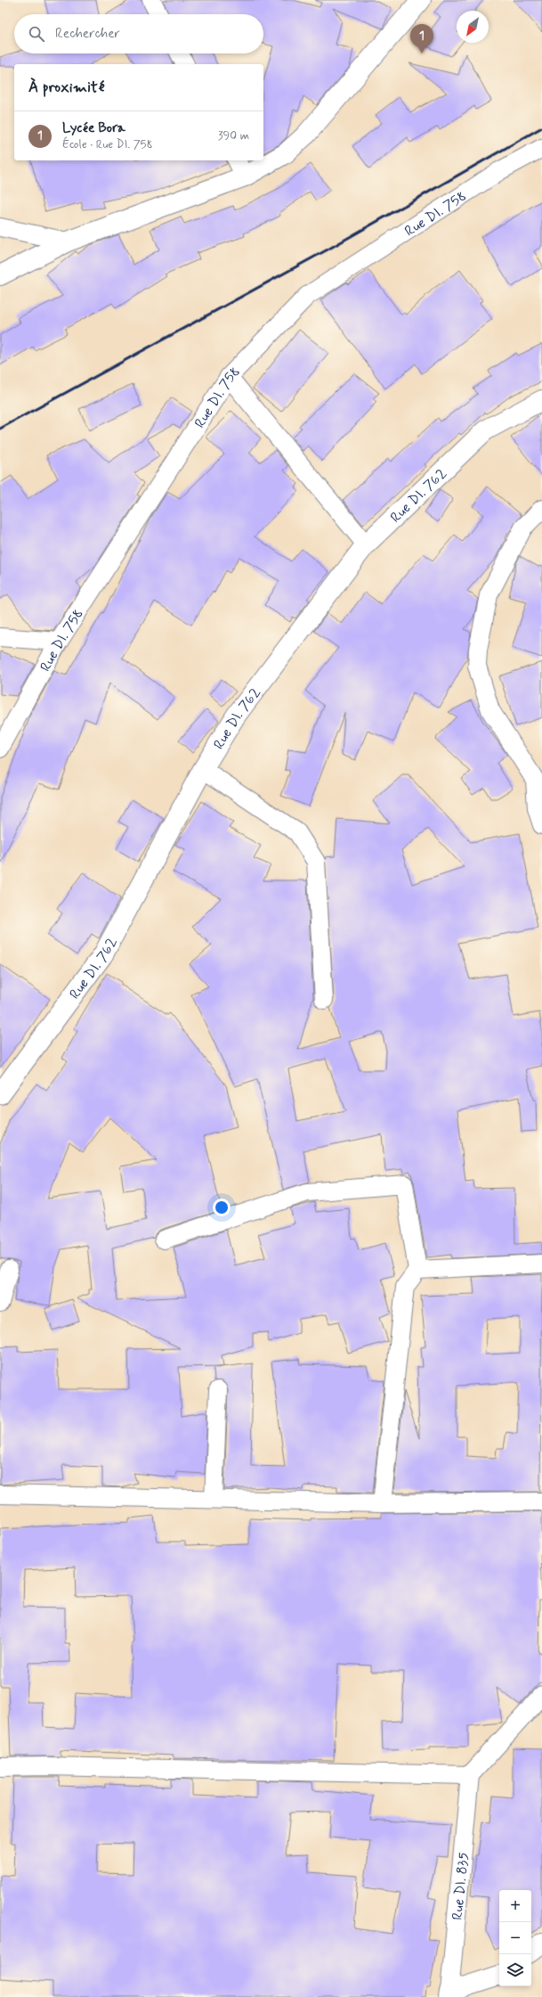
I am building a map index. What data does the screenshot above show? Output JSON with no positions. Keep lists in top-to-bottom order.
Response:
{
  "streets": {
    "street": ["Rue DI. 758", "Rue DI. 762", "Rue DI. 835"]
  },
  "north": "bottom left",
  "page": {
    "search": "Rechercher",
    "pins": "1",
    "heading": "À proximité",
    "list": [
      {
        "mark": "1",
        "name": "Lycée Bora",
        "note": "École · Rue DI. 758",
        "value": "390 m"
      }
    ],
    "map_buttons": ["+", "−"]
  }
}
